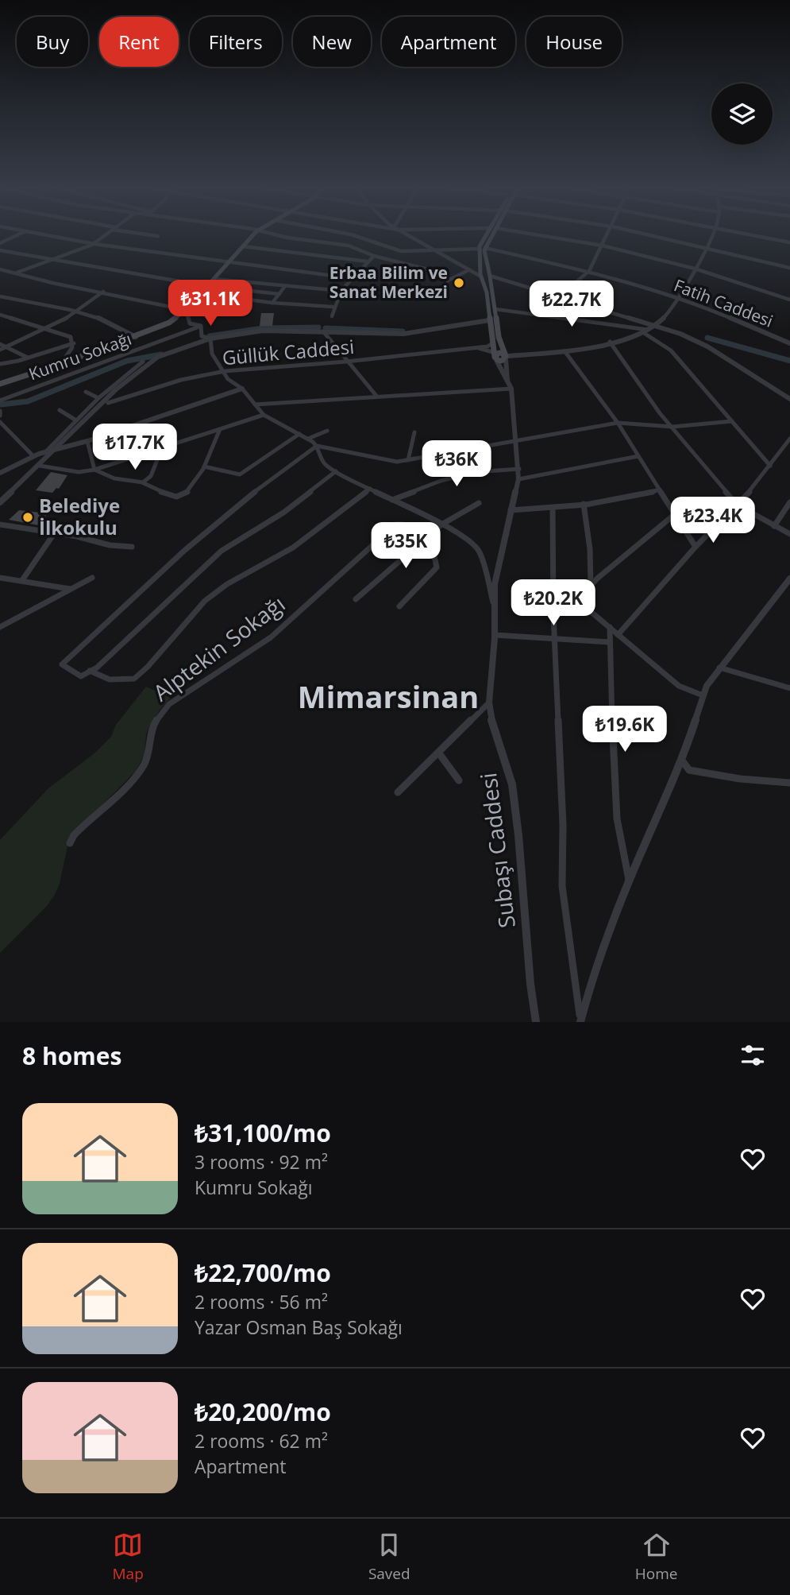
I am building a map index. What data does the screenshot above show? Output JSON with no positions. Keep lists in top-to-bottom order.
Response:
{
  "streets": {
    "street": [
      "Fatih Caddesi",
      "Güllük Caddesi",
      "Kumru Sokağı",
      "Alptekin Sokağı",
      "Subaşı Caddesi"
    ]
  },
  "districts": ["Mimarsinan"],
  "places": ["Erbaa Bilim ve Sanat Merkezi", "Belediye İlkokulu"],
  "page": {
    "chip": [
      "Buy",
      "Rent",
      "Filters",
      "New",
      "Apartment",
      "House"
    ],
    "price": [
      "₺31.1K",
      "₺22.7K",
      "₺17.7K",
      "₺36K",
      "₺23.4K",
      "₺35K",
      "₺20.2K",
      "₺19.6K"
    ],
    "heading": "8 homes",
    "list": [
      {
        "name": "₺31,100/mo",
        "note": "3 rooms · 92 m² · Kumru Sokağı"
      },
      {
        "name": "₺22,700/mo",
        "note": "2 rooms · 56 m² · Yazar Osman Baş Sokağı"
      },
      {
        "name": "₺20,200/mo",
        "note": "2 rooms · 62 m² · Apartment"
      }
    ],
    "tabs": ["Map", "Saved", "Home"]
  }
}
